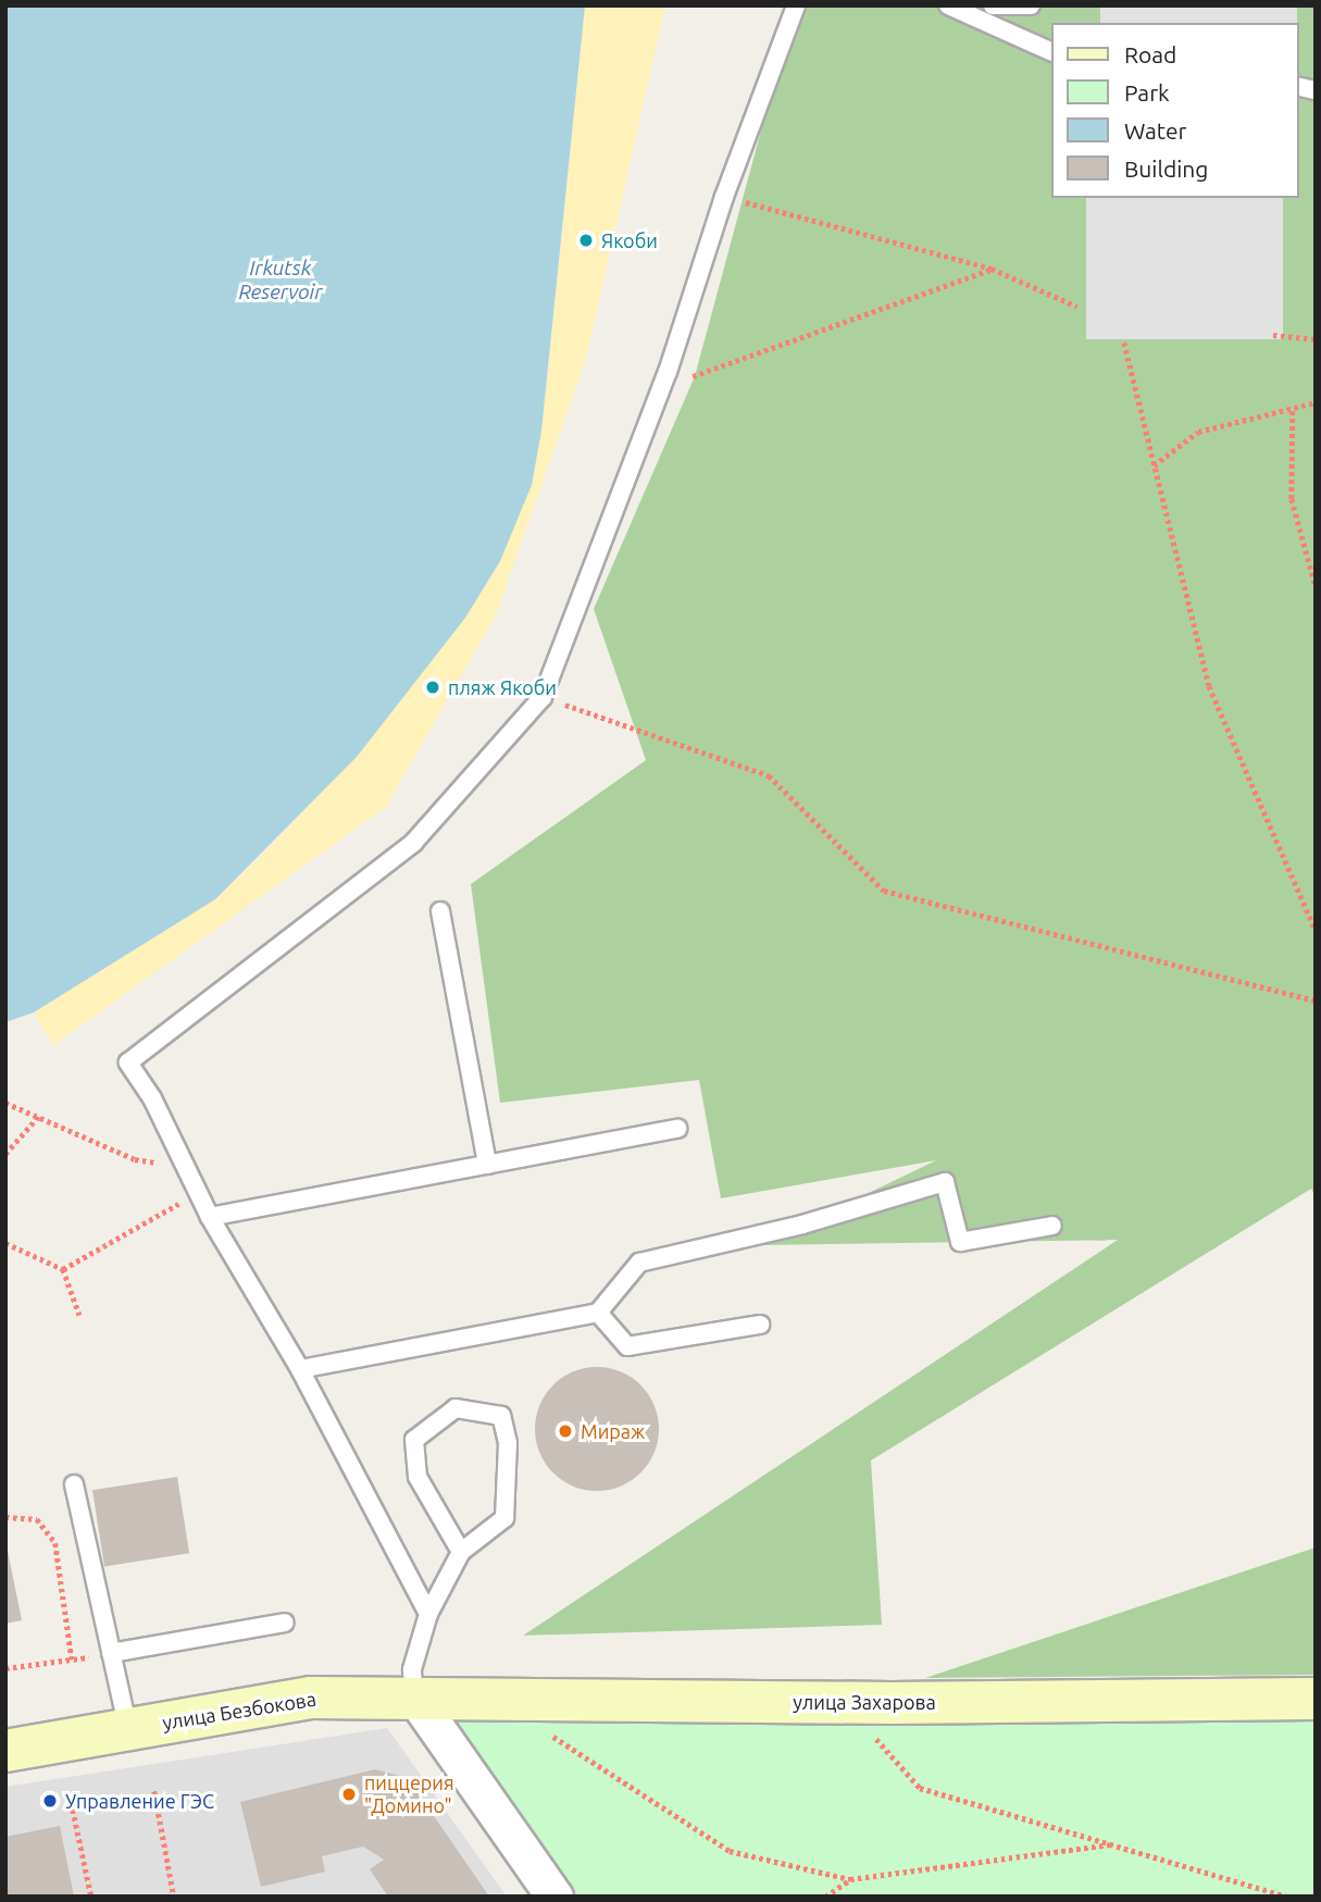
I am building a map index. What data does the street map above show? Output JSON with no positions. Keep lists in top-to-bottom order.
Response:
{
  "streets": {
    "main road": ["улица Захарова", "улица Безбокова"]
  },
  "crossings": [
    ["улица Захарова", "улица Безбокова"]
  ],
  "water": ["Irkutsk Reservoir"],
  "places": [
    "Якоби",
    "пляж Якоби",
    "Мираж",
    "пиццерия \"Домино\"",
    "Управление ГЭС"
  ],
  "legend": [
    "Road",
    "Park",
    "Water",
    "Building"
  ]
}
